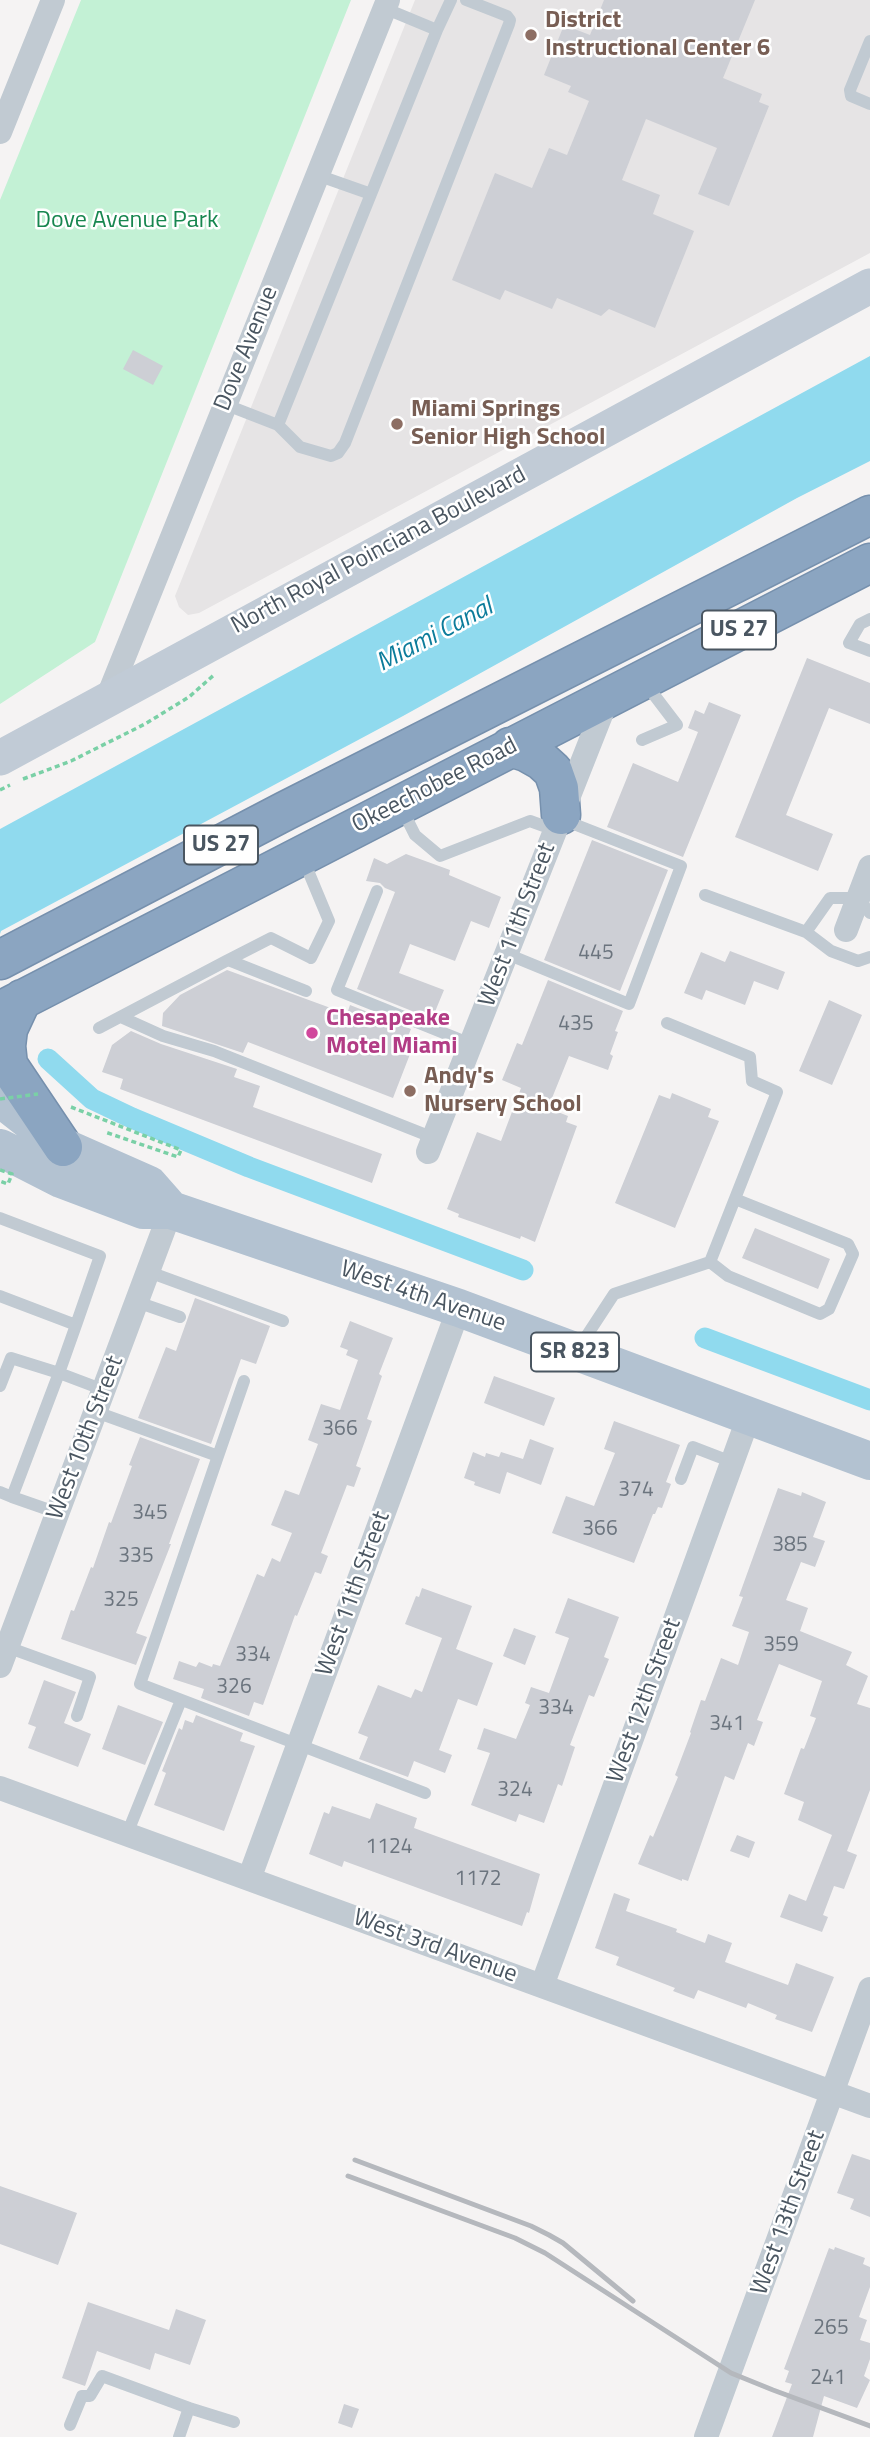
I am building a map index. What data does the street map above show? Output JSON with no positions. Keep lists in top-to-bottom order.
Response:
{
  "streets": {
    "highway": ["US 27", "Okeechobee Road"],
    "main road": ["West 4th Avenue", "SR 823"],
    "street": [
      "Dove Avenue",
      "North Royal Poinciana Boulevard",
      "West 11th Street",
      "West 10th Street",
      "West 12th Street",
      "West 3rd Avenue",
      "West 13th Street"
    ]
  },
  "crossings": [
    ["Dove Avenue", "North Royal Poinciana Boulevard"],
    ["Okeechobee Road", "West 11th Street"],
    ["West 11th Street", "West 4th Avenue"],
    ["West 11th Street", "West 3rd Avenue"],
    ["West 4th Avenue", "West 10th Street"],
    ["West 4th Avenue", "West 12th Street"],
    ["West 12th Street", "West 3rd Avenue"],
    ["West 3rd Avenue", "West 13th Street"]
  ],
  "water": ["Miami Canal"],
  "parks": ["Dove Avenue Park"],
  "places": [
    "District Instructional Center 6",
    "Miami Springs Senior High School",
    "Chesapeake Motel Miami",
    "Andy's Nursery School"
  ],
  "house_numbers": [
    "445",
    "435",
    "366",
    "374",
    "345",
    "366",
    "385",
    "335",
    "325",
    "359",
    "334",
    "326",
    "334",
    "341",
    "324",
    "1124",
    "1172",
    "265",
    "241"
  ]
}
